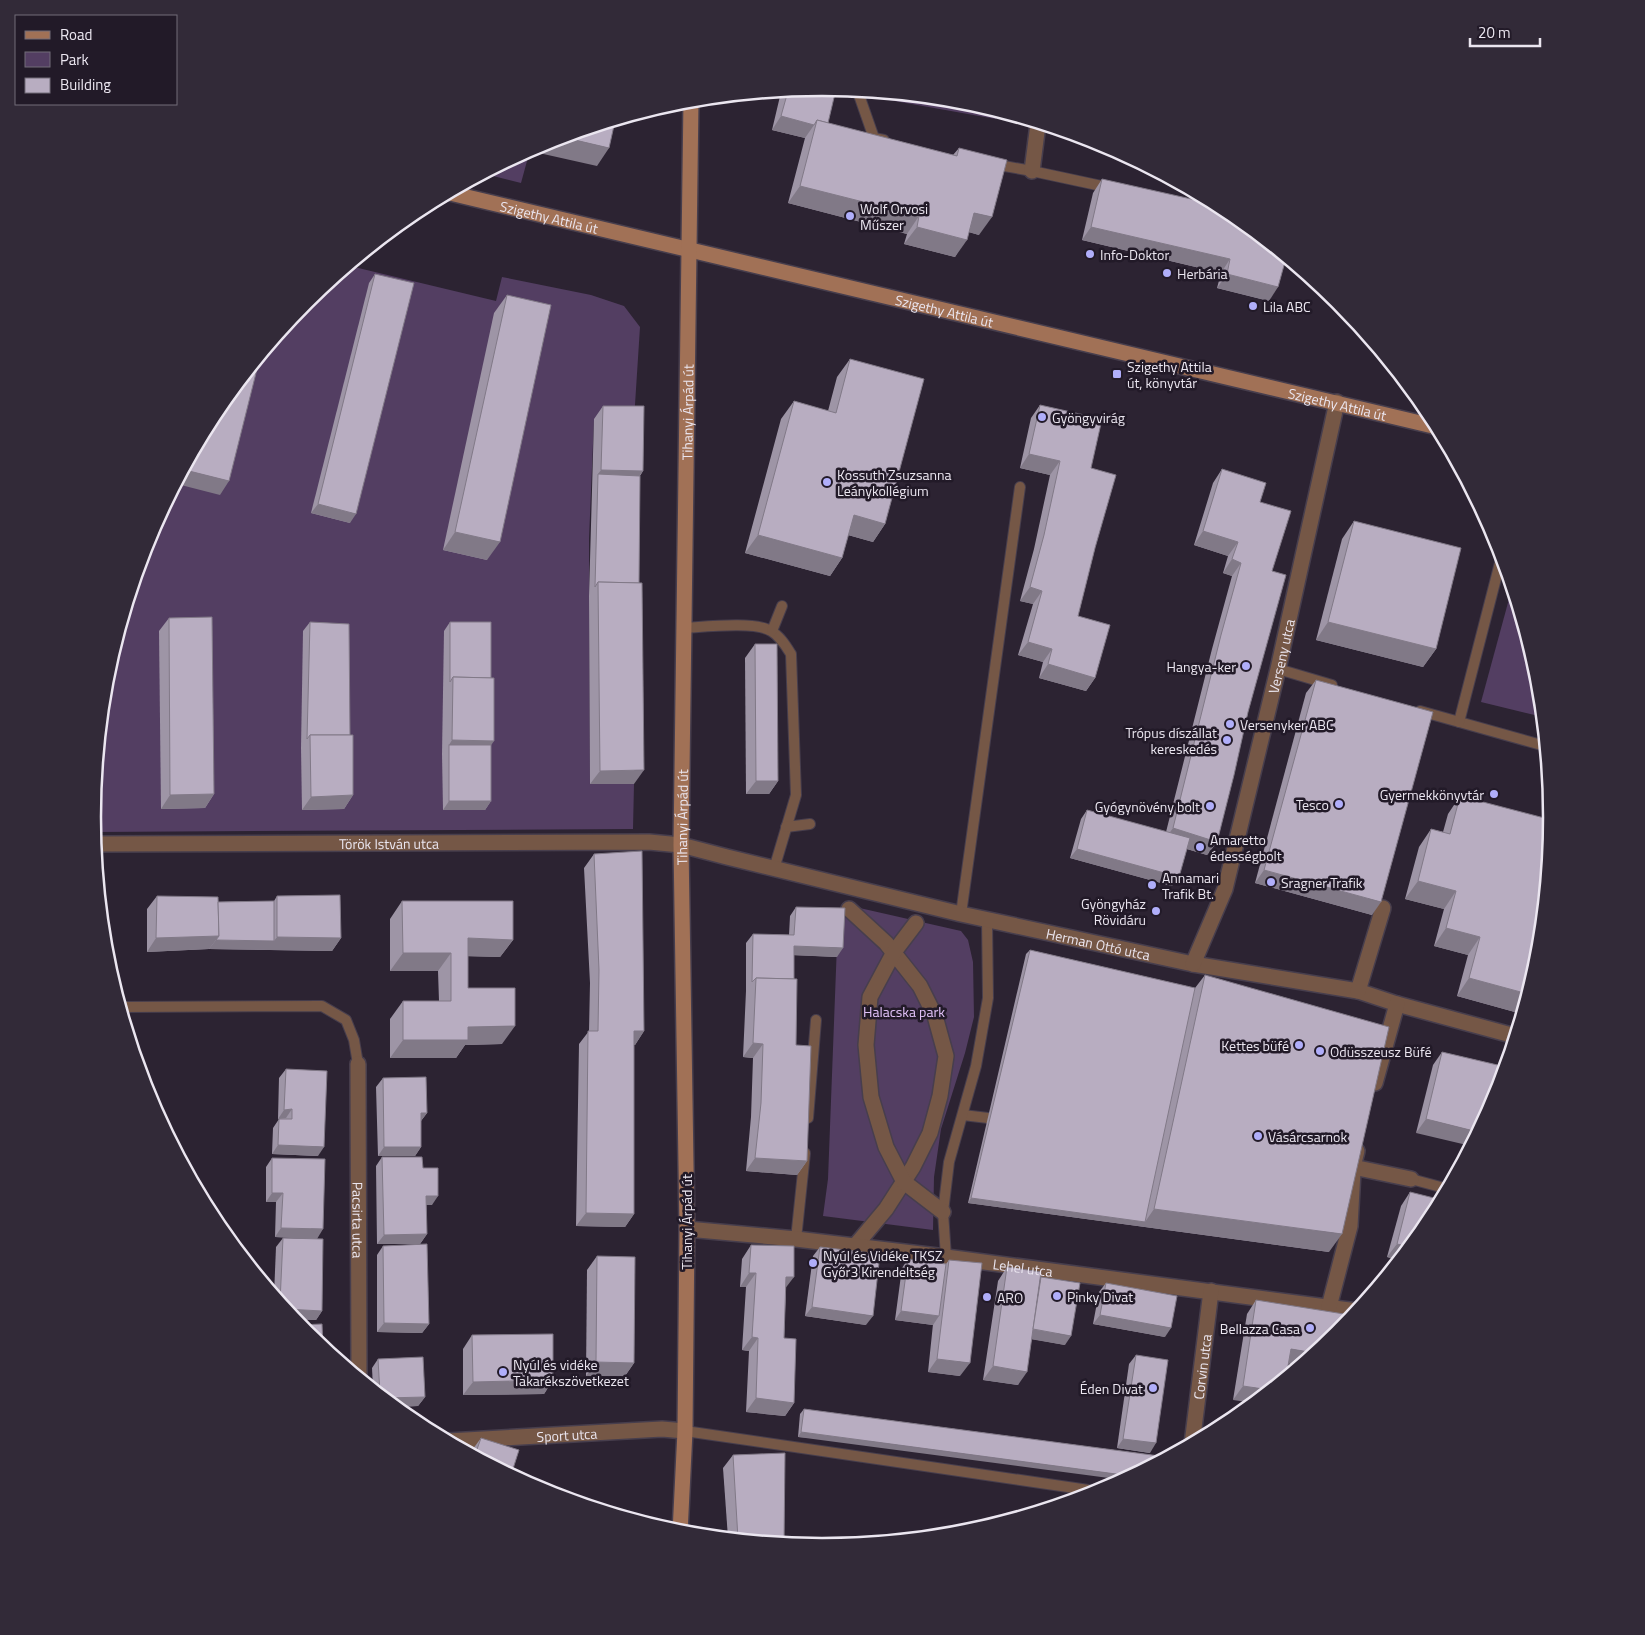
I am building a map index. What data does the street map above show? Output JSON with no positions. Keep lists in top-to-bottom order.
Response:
{
  "streets": {
    "street": [
      "Szigethy Attila út",
      "Tihanyi Árpád út",
      "Verseny utca",
      "Török István utca",
      "Herman Ottó utca",
      "Pacsirta utca",
      "Lehel utca",
      "Corvin utca",
      "Sport utca"
    ]
  },
  "crossings": [
    ["Szigethy Attila út", "Tihanyi Árpád út"],
    ["Szigethy Attila út", "Verseny utca"],
    ["Tihanyi Árpád út", "Török István utca"],
    ["Tihanyi Árpád út", "Herman Ottó utca"],
    ["Tihanyi Árpád út", "Lehel utca"],
    ["Tihanyi Árpád út", "Sport utca"],
    ["Verseny utca", "Herman Ottó utca"],
    ["Török István utca", "Herman Ottó utca"],
    ["Lehel utca", "Corvin utca"]
  ],
  "parks": ["Halacska park"],
  "places": {
    "other": [
      "Wolf Orvosi Műszer",
      "Info-Doktor",
      "Herbária",
      "Lila ABC",
      "Gyöngyvirág",
      "Kossuth Zsuzsanna Leánykollégium",
      "Hangya-ker",
      "Versenyker ABC",
      "Trópus díszállat kereskedés",
      "Gyermekkönyvtár",
      "Tesco",
      "Gyógynövény bolt",
      "Amaretto édességbolt",
      "Sragner Trafik",
      "Annamari Trafik Bt.",
      "Gyöngyház Rövidáru",
      "Kettes büfé",
      "Odüsszeusz Büfé",
      "Vásárcsarnok",
      "Nyúl és Vidéke TKSZ Győr3 Kirendeltség",
      "Pinky Divat",
      "ARO",
      "Bellazza Casa",
      "Nyúl és vidéke Takarékszövetkezet",
      "Éden Divat"
    ],
    "transit": ["Szigethy Attila út, könyvtár"]
  },
  "legend": ["Road", "Park", "Building"],
  "scale_bar": "20 m"
}
